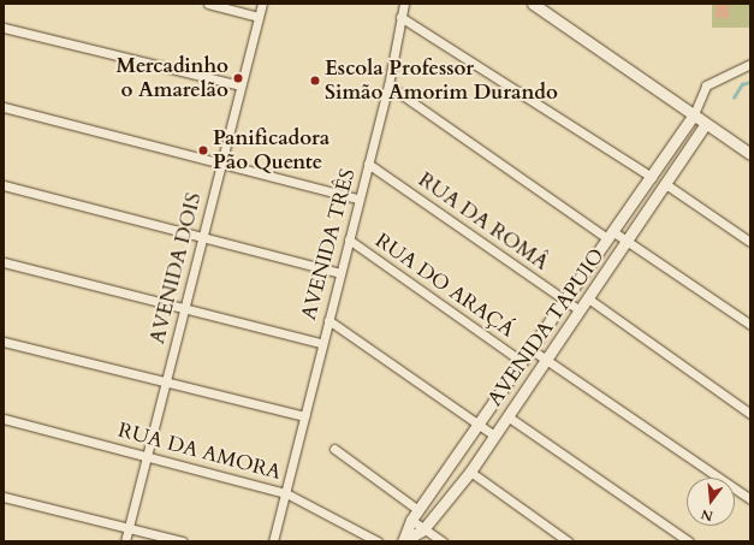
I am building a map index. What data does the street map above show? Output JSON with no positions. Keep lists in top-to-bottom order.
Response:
{
  "streets": {
    "street": [
      "RUA DA ROMÂ",
      "AVENIDA TRÊS",
      "AVENIDA DOIS",
      "RUA DO ARAÇÁ",
      "AVENIDA TAPUIO",
      "RUA DA AMORA"
    ]
  },
  "crossings": [
    ["RUA DA ROMÂ", "AVENIDA TRÊS"],
    ["RUA DA ROMÂ", "AVENIDA TAPUIO"],
    ["AVENIDA TRÊS", "RUA DO ARAÇÁ"],
    ["AVENIDA TRÊS", "RUA DA AMORA"],
    ["AVENIDA DOIS", "RUA DA AMORA"],
    ["RUA DO ARAÇÁ", "AVENIDA TAPUIO"]
  ],
  "places": ["Mercadinho o Amarelão", "Escola Professor Simão Amorim Durando", "Panificadora Pão Quente"],
  "north": "bottom"
}
